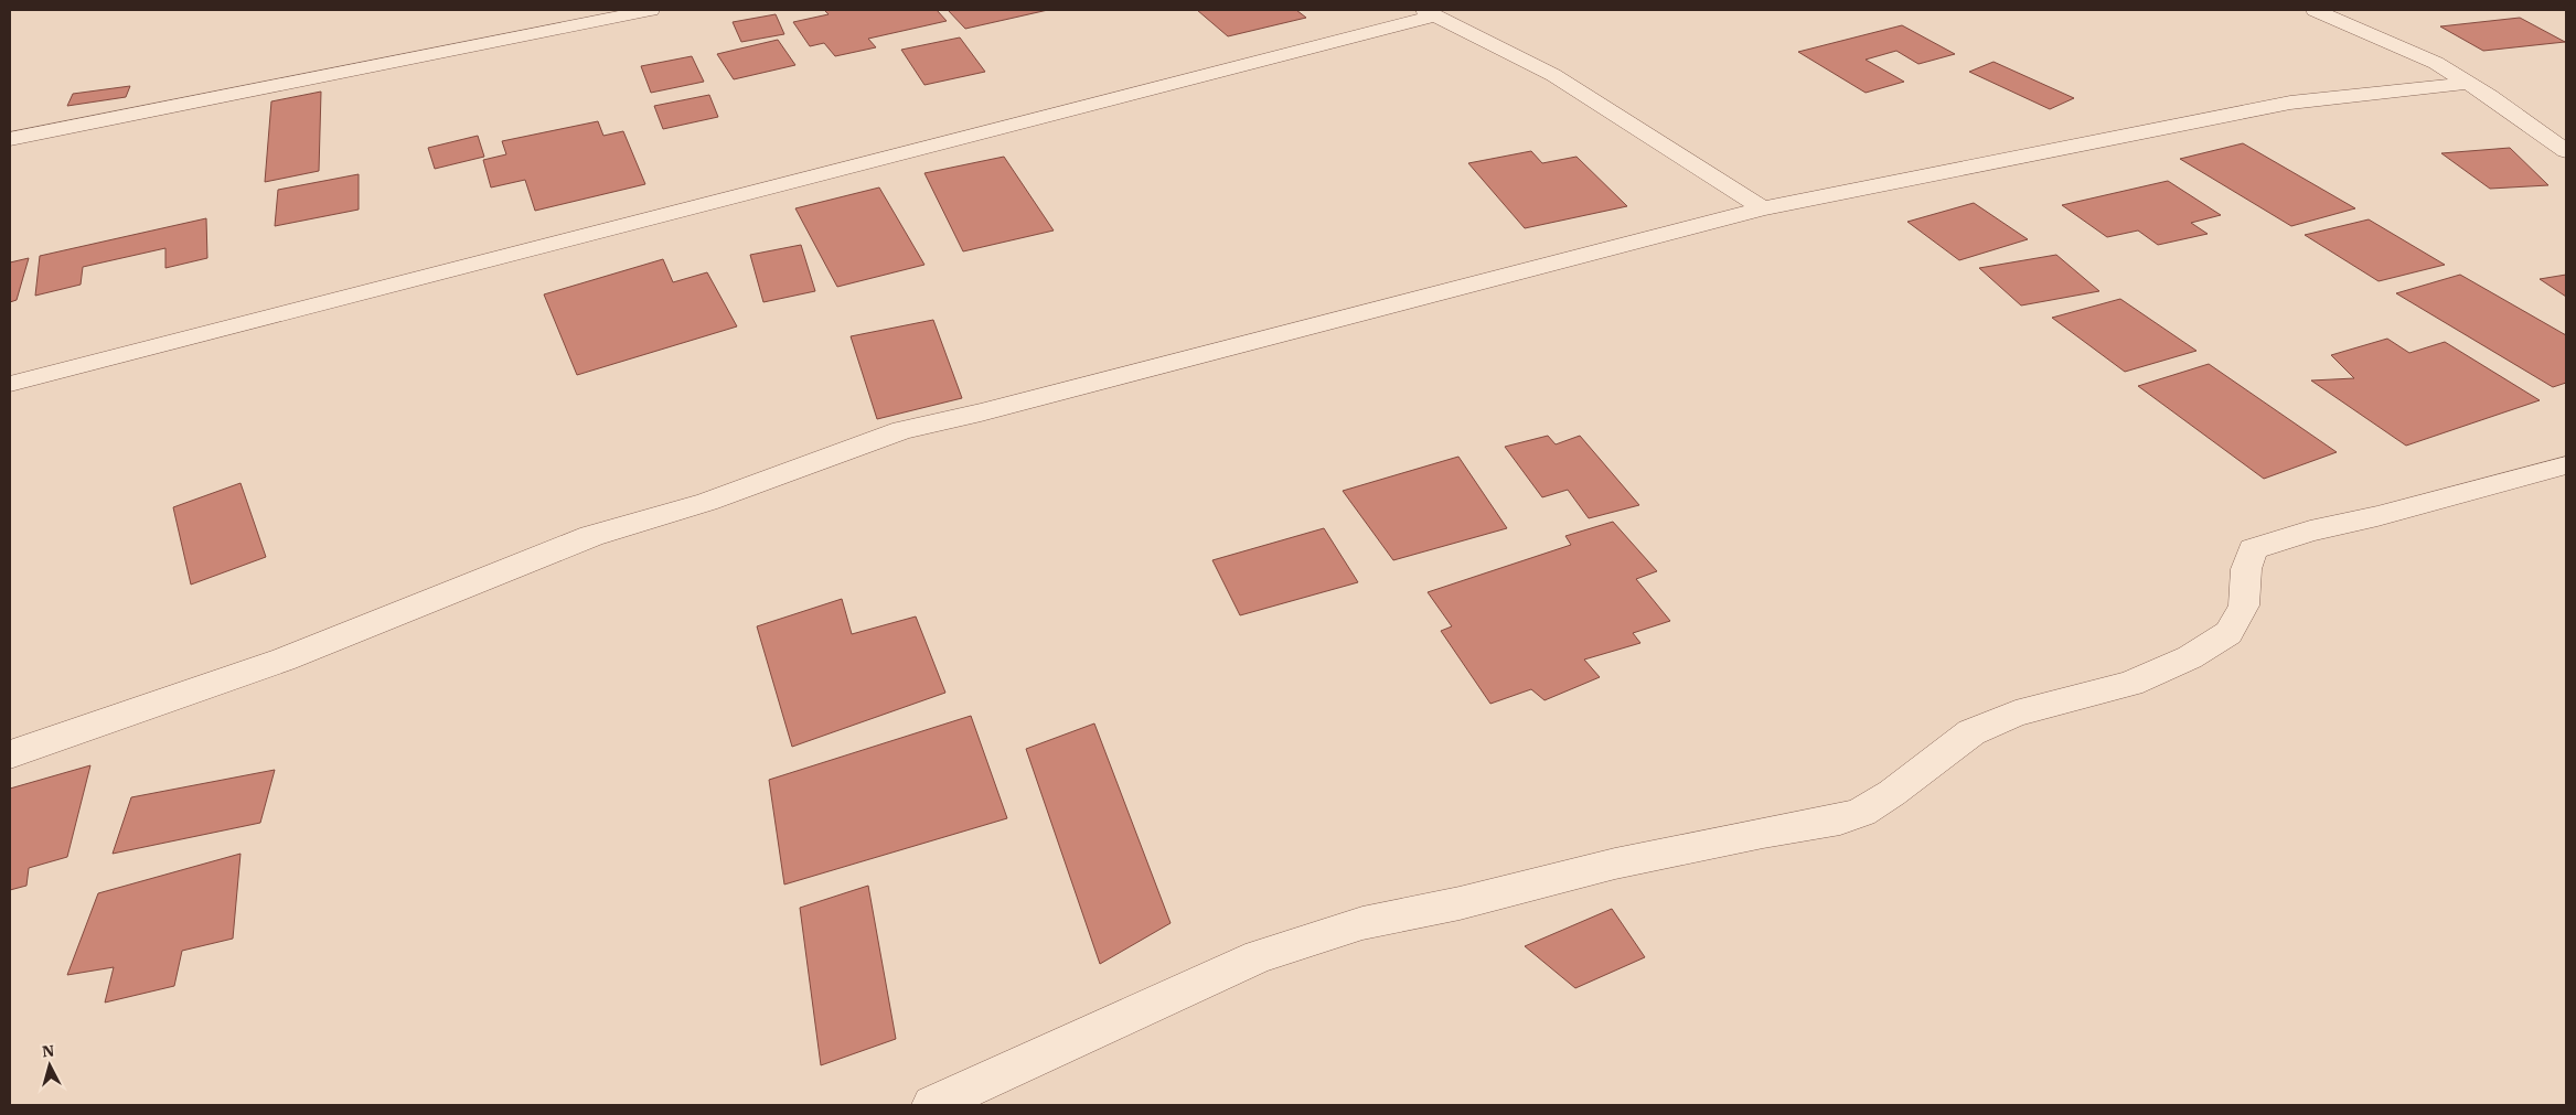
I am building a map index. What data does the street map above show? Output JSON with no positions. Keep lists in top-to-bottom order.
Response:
{
  "north": "top"
}
